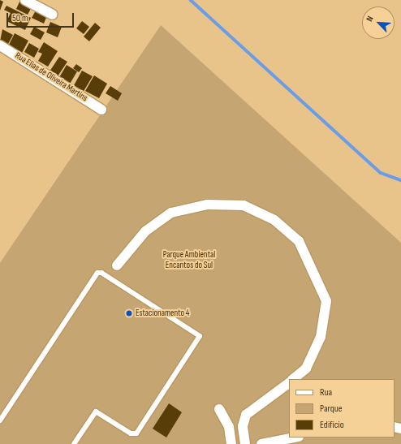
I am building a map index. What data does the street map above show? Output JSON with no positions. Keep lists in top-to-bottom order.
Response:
{
  "streets": {
    "street": ["Rua Elias de Oliveira Martins"]
  },
  "parks": ["Parque Ambiental Encantos do Sul"],
  "places": ["Estacionamento 4"],
  "legend": ["Rua", "Parque", "Edifício"],
  "scale_bar": "50 m",
  "north": "top left"
}
